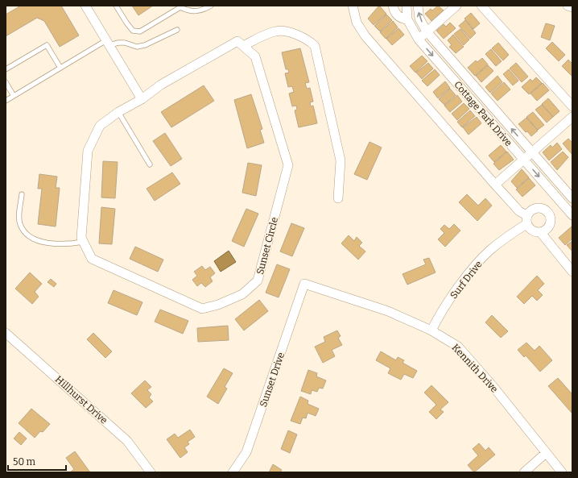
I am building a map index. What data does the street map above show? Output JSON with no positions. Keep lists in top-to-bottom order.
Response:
{
  "streets": {
    "street": [
      "Cottage Park Drive",
      "Sunset Circle",
      "Surf Drive",
      "Kennith Drive",
      "Sunset Drive",
      "Hillhurst Drive"
    ]
  },
  "crossings": [
    ["Surf Drive", "Kennith Drive"],
    ["Kennith Drive", "Sunset Drive"]
  ],
  "scale_bar": "50 m"
}
